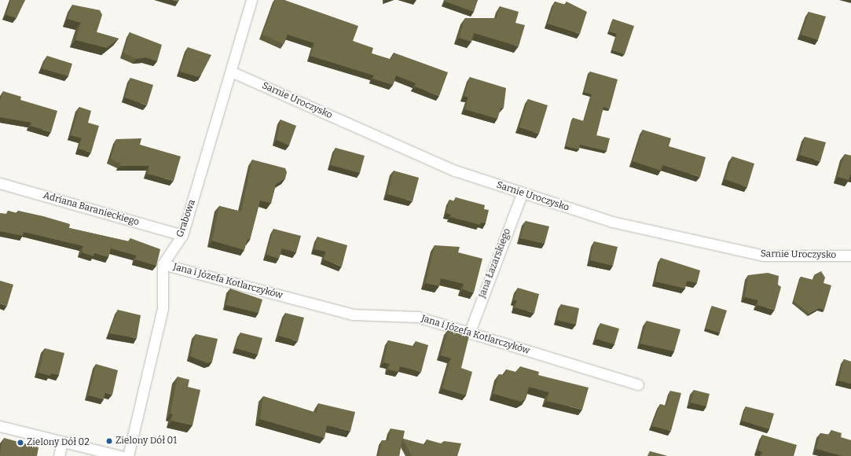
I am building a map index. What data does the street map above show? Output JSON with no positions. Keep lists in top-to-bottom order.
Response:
{
  "streets": {
    "street": [
      "Sarnie Uroczysko",
      "Adriana Baranieckiego",
      "Grabowa",
      "Jana Łazarskiego",
      "Jana i Józefa Kotlarczyków"
    ]
  },
  "crossings": [
    ["Sarnie Uroczysko", "Grabowa"],
    ["Sarnie Uroczysko", "Jana Łazarskiego"],
    ["Adriana Baranieckiego", "Grabowa"],
    ["Grabowa", "Jana i Józefa Kotlarczyków"],
    ["Jana Łazarskiego", "Jana i Józefa Kotlarczyków"]
  ],
  "places": ["Zielony Dół 01", "Zielony Dół 02"]
}
